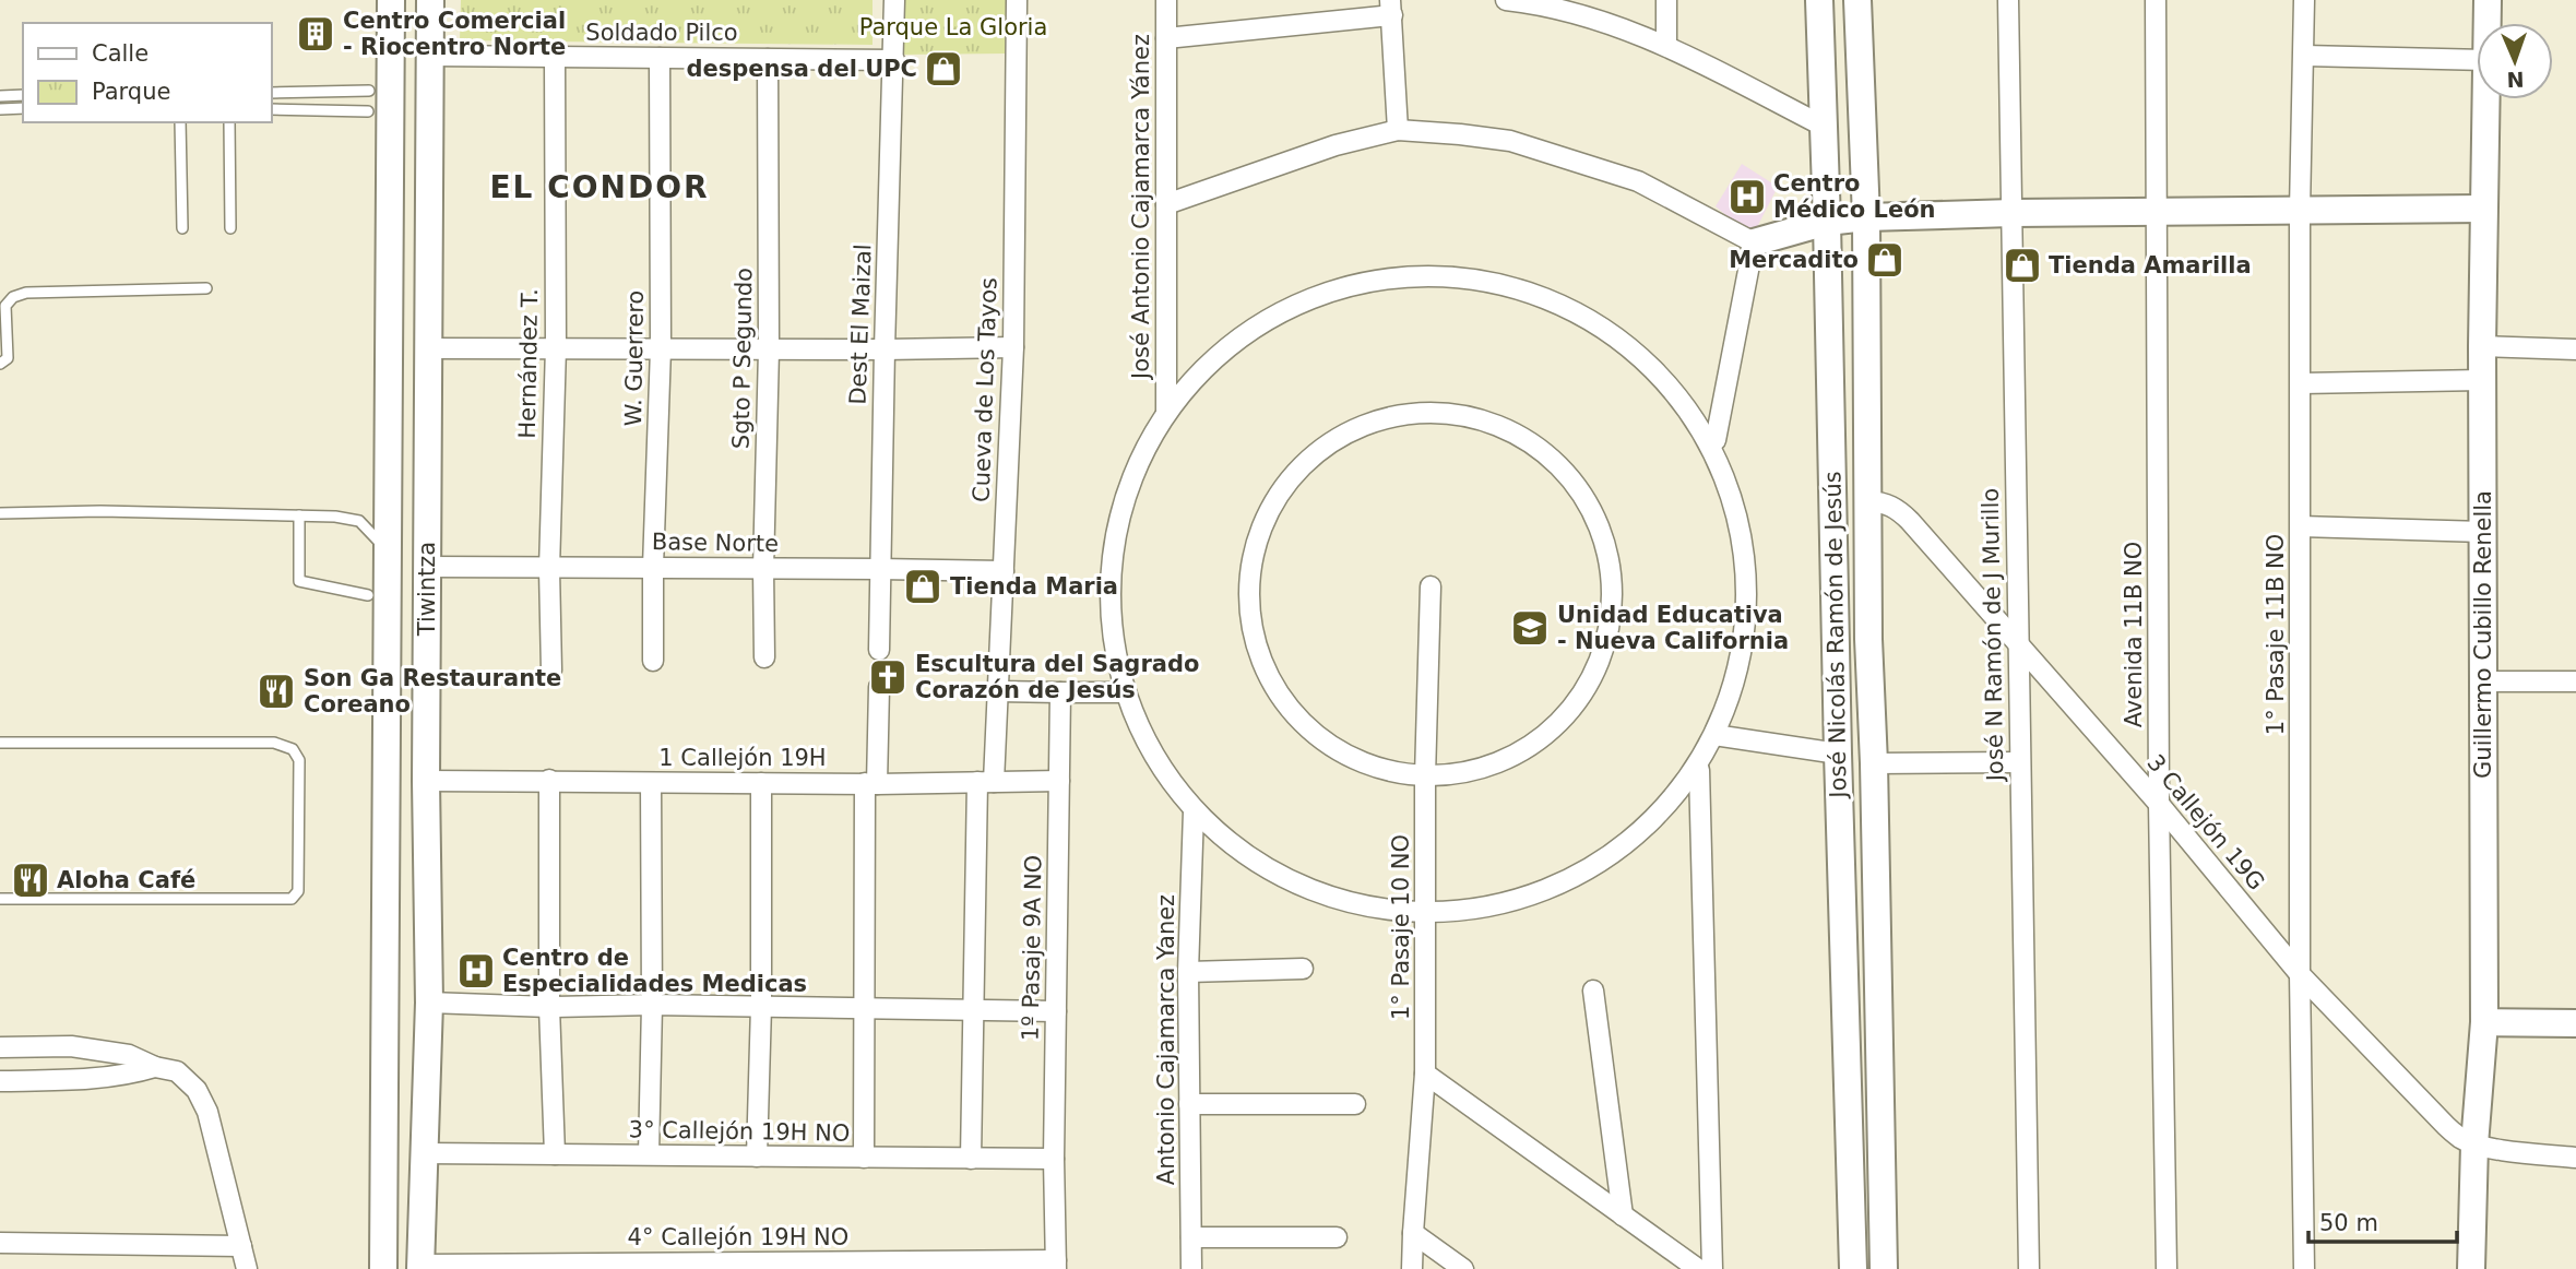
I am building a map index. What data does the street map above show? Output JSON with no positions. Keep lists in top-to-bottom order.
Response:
{
  "streets": {
    "street": [
      "Soldado Pilco",
      "José Antonio Cajamarca Yánez",
      "Dest El Maizal",
      "W. Guerrero",
      "Sgto P Segundo",
      "Hernández T.",
      "Cueva de Los Tayos",
      "Base Norte",
      "Tiwintza",
      "José Nicolás Ramón de Jesús",
      "José N Ramón de J Murillo",
      "Avenida 11B NO",
      "1° Pasaje 11B NO",
      "Guillermo Cubillo Renella",
      "1 Callejón 19H",
      "3 Callejón 19G",
      "1° Pasaje 10 NO",
      "1º Pasaje 9A NO",
      "Antonio Cajamarca Yanez",
      "3° Callejón 19H NO",
      "4° Callejón 19H NO"
    ]
  },
  "crossings": [
    ["Soldado Pilco", "Dest El Maizal"],
    ["Soldado Pilco", "W. Guerrero"],
    ["Soldado Pilco", "Sgto P Segundo"],
    ["Soldado Pilco", "Hernández T."],
    ["Soldado Pilco", "Tiwintza"],
    ["Dest El Maizal", "Base Norte"],
    ["W. Guerrero", "Base Norte"],
    ["Sgto P Segundo", "Base Norte"],
    ["Hernández T.", "Base Norte"],
    ["Cueva de Los Tayos", "Base Norte"],
    ["Cueva de Los Tayos", "1 Callejón 19H"],
    ["Cueva de Los Tayos", "3° Callejón 19H NO"],
    ["Base Norte", "Tiwintza"],
    ["Tiwintza", "1 Callejón 19H"],
    ["Tiwintza", "3° Callejón 19H NO"],
    ["Tiwintza", "4° Callejón 19H NO"],
    ["José Nicolás Ramón de Jesús", "3 Callejón 19G"],
    ["José N Ramón de J Murillo", "3 Callejón 19G"],
    ["Avenida 11B NO", "3 Callejón 19G"],
    ["1° Pasaje 11B NO", "3 Callejón 19G"],
    ["Guillermo Cubillo Renella", "3 Callejón 19G"],
    ["1 Callejón 19H", "1º Pasaje 9A NO"],
    ["1º Pasaje 9A NO", "3° Callejón 19H NO"],
    ["1º Pasaje 9A NO", "4° Callejón 19H NO"]
  ],
  "districts": ["EL CONDOR"],
  "parks": ["Parque La Gloria"],
  "places": {
    "building": ["Centro Comercial - Riocentro Norte"],
    "shop": [
      "despensa del UPC",
      "Mercadito",
      "Tienda Amarilla",
      "Tienda Maria"
    ],
    "hospital": ["Centro Médico León", "Centro de Especialidades Medicas"],
    "school or university": ["Unidad Educativa - Nueva California"],
    "church": ["Escultura del Sagrado Corazón de Jesús"],
    "restaurant": ["Son Ga Restaurante Coreano", "Aloha Café"]
  },
  "legend": ["Calle", "Parque"],
  "scale_bar": "50 m",
  "north": "bottom"
}
